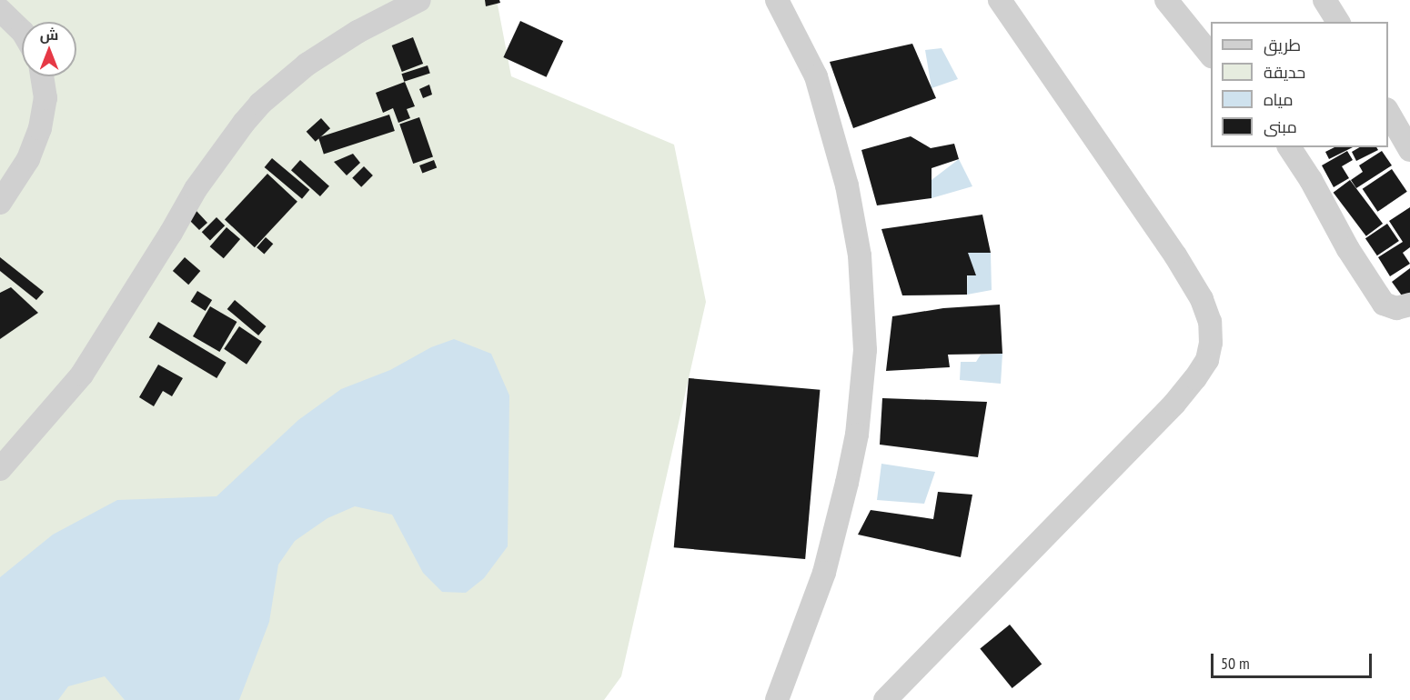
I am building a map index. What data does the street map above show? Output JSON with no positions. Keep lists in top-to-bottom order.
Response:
{
  "legend": [
    "طريق",
    "حديقة",
    "مياه",
    "مبنى"
  ],
  "scale_bar": "50 m",
  "north": "top"
}
